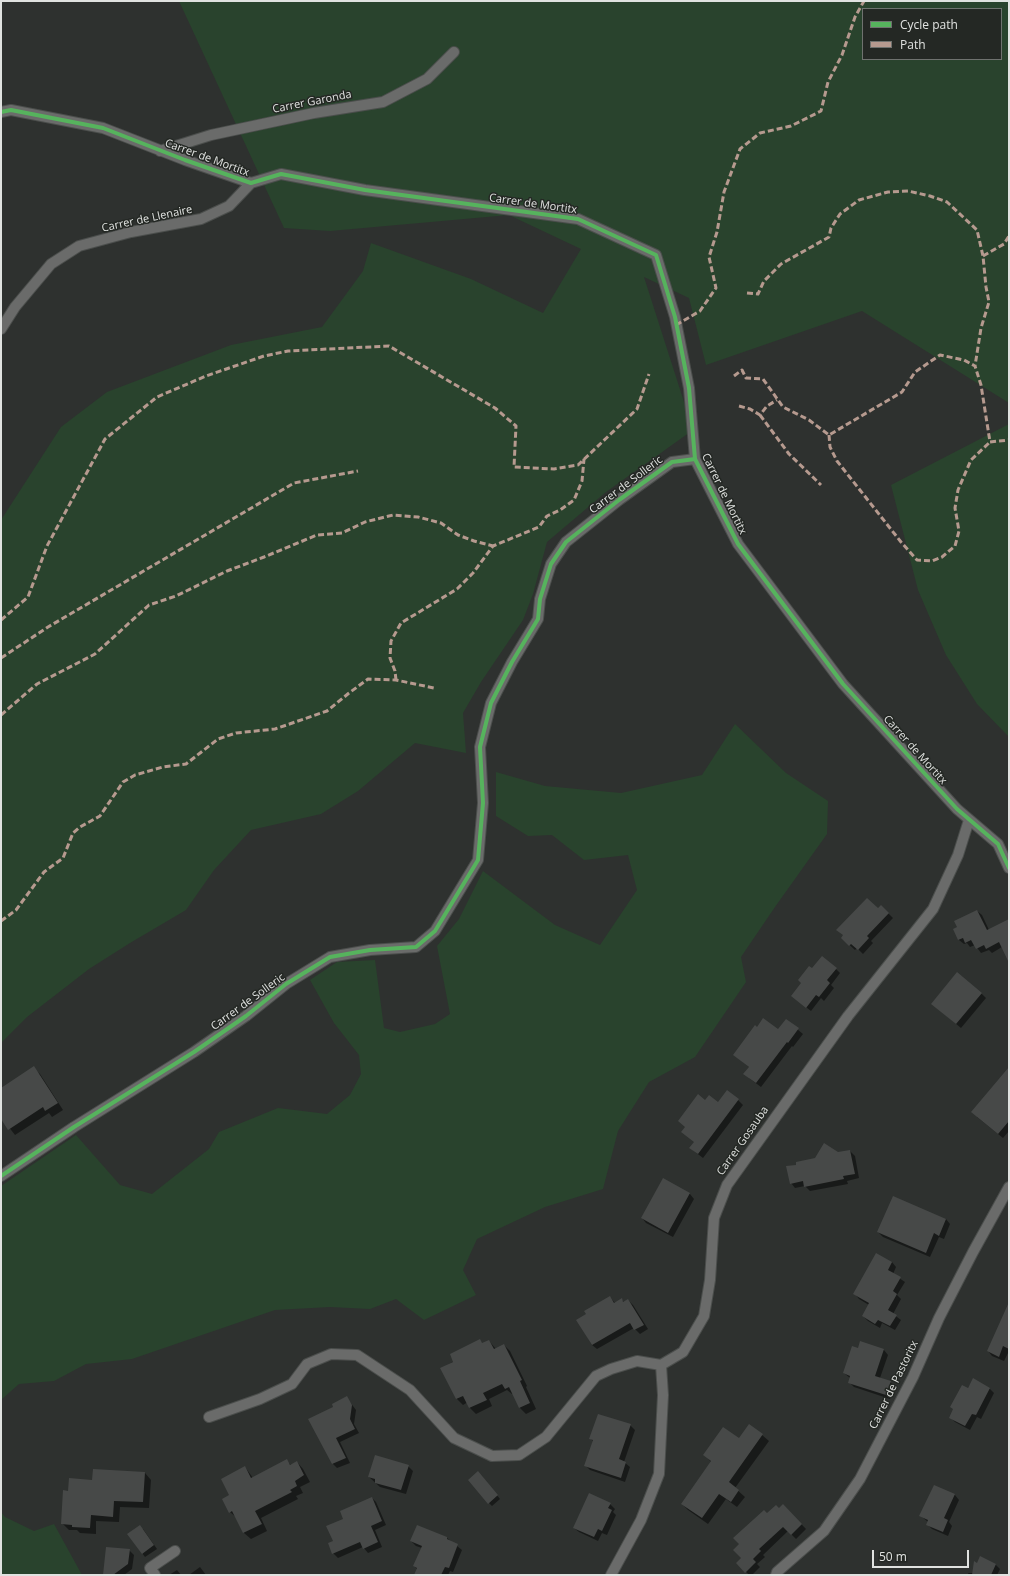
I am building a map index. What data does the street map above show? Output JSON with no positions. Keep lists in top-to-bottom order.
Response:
{
  "streets": {
    "street": [
      "Carrer Garonda",
      "Carrer de Mortitx",
      "Carrer de Llenaire",
      "Carrer de Solleric",
      "Carrer Gosauba",
      "Carrer de Pastoritx"
    ]
  },
  "crossings": [
    ["Carrer Garonda", "Carrer de Mortitx"],
    ["Carrer de Mortitx", "Carrer de Llenaire"],
    ["Carrer de Mortitx", "Carrer de Solleric"],
    ["Carrer de Mortitx", "Carrer Gosauba"]
  ],
  "legend": ["Cycle path", "Path"],
  "scale_bar": "50 m"
}
